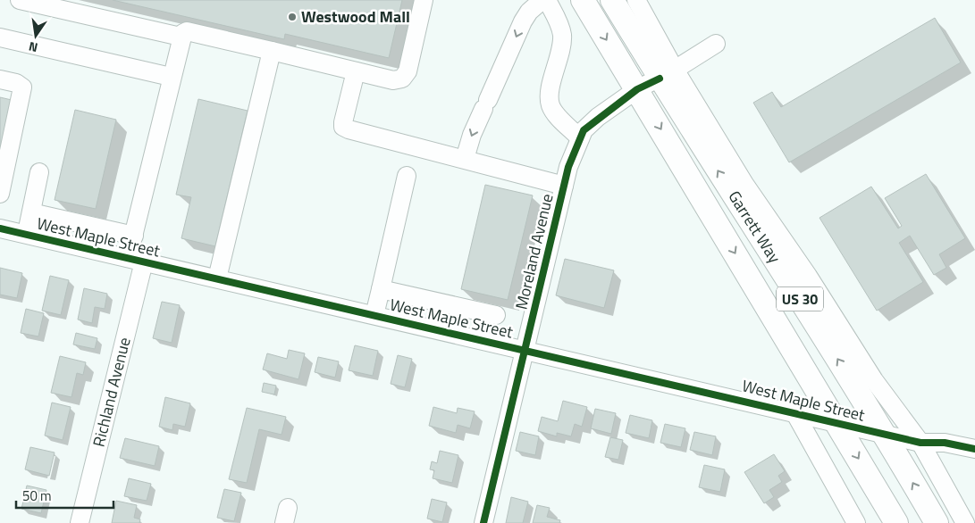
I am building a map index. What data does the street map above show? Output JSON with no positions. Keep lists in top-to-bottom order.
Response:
{
  "streets": {
    "main road": ["Garrett Way", "US 30"],
    "street": ["West Maple Street", "Moreland Avenue", "Richland Avenue"]
  },
  "crossings": [
    ["Garrett Way", "West Maple Street"],
    ["Garrett Way", "Moreland Avenue"],
    ["West Maple Street", "Moreland Avenue"],
    ["West Maple Street", "Richland Avenue"]
  ],
  "places": ["Westwood Mall"],
  "scale_bar": "50 m",
  "north": "bottom"
}
